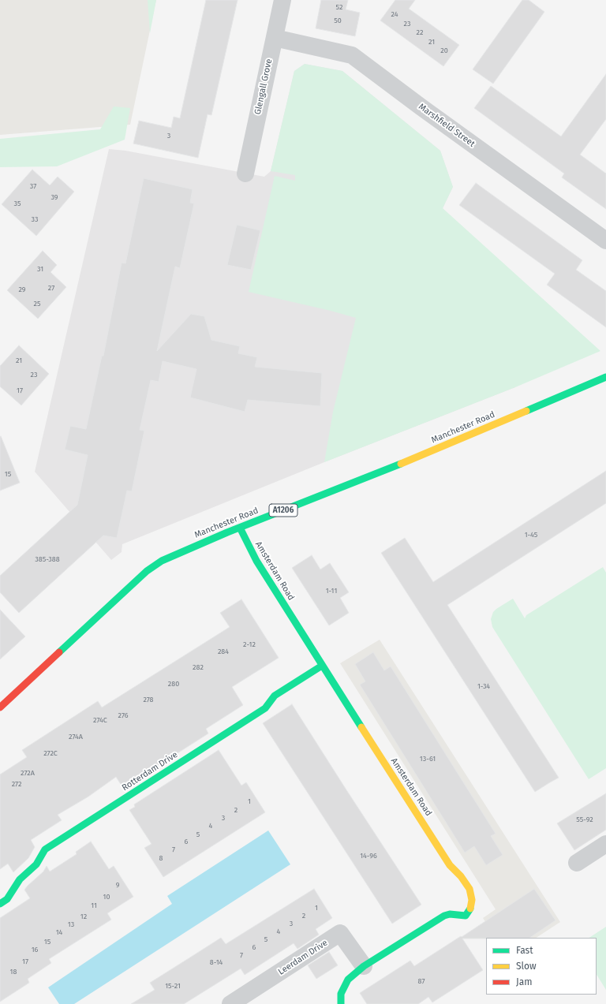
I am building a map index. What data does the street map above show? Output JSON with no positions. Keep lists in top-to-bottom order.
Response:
{
  "streets": {
    "street": [
      "Glengall Grove",
      "Marshfield Street",
      "Manchester Road",
      "A1206",
      "Amsterdam Road",
      "Rotterdam Drive",
      "Leerdam Drive"
    ]
  },
  "crossings": [
    ["Glengall Grove", "Marshfield Street"],
    ["Manchester Road", "Amsterdam Road"],
    ["Amsterdam Road", "Rotterdam Drive"],
    ["Amsterdam Road", "Leerdam Drive"]
  ],
  "house_numbers": [
    "52",
    "24",
    "50",
    "23",
    "22",
    "21",
    "20",
    "3",
    "37",
    "39",
    "35",
    "33",
    "31",
    "27",
    "29",
    "25",
    "21",
    "23",
    "17",
    "15",
    "1-45",
    "385-388",
    "1-11",
    "2-12",
    "284",
    "282",
    "280",
    "1-34",
    "278",
    "276",
    "274C",
    "274A",
    "272C",
    "13-61",
    "272A",
    "272",
    "1",
    "2",
    "3",
    "55-92",
    "4",
    "5",
    "6",
    "7",
    "14-96",
    "8",
    "9",
    "10",
    "11",
    "1",
    "2",
    "12",
    "3",
    "13",
    "4",
    "14",
    "5",
    "15",
    "6",
    "16",
    "7",
    "17",
    "8-14",
    "18",
    "87",
    "15-21"
  ],
  "legend": ["Fast", "Slow", "Jam"]
}
